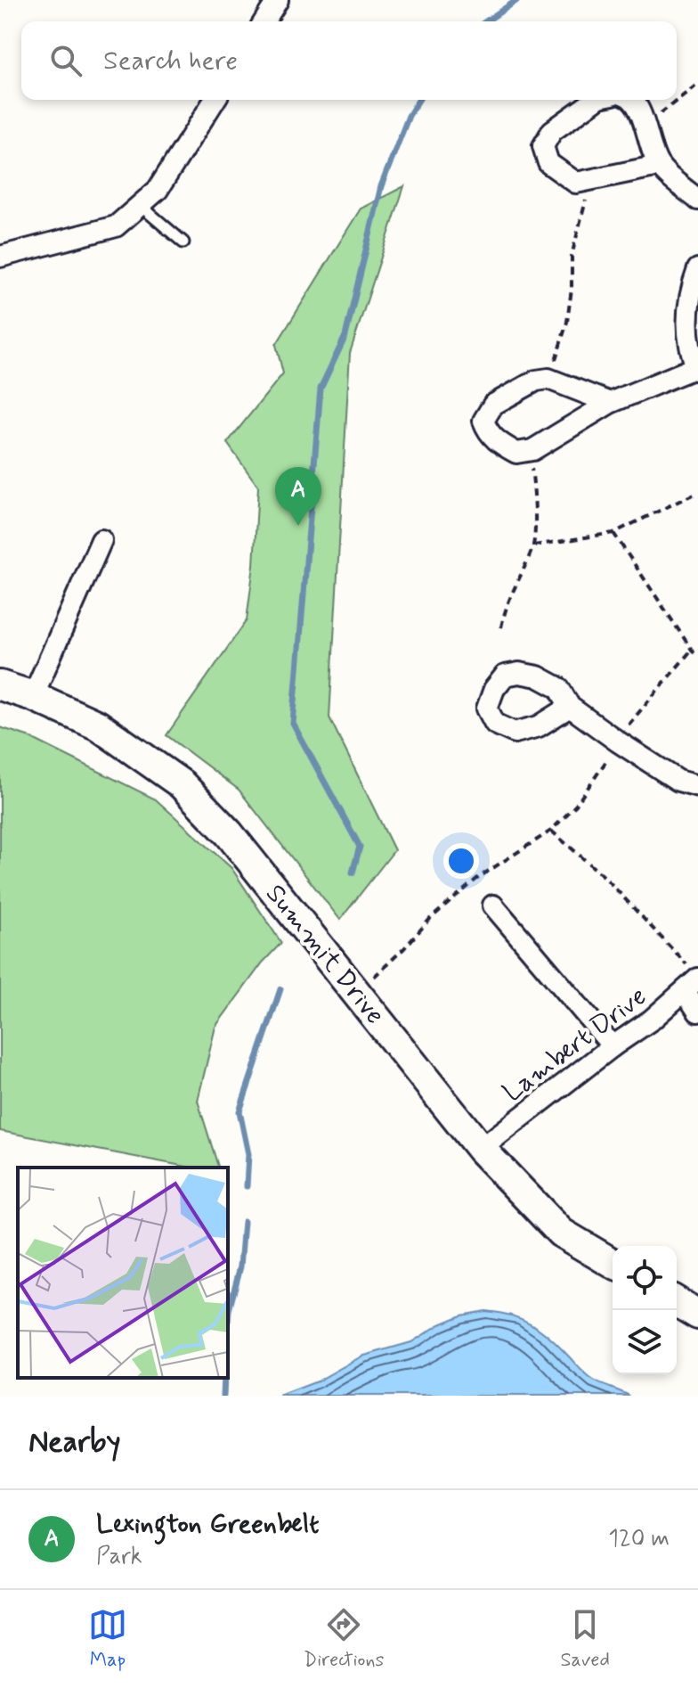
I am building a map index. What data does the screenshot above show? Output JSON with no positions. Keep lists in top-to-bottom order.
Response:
{
  "streets": {
    "street": ["Summit Drive", "Lambert Drive"]
  },
  "crossings": [
    ["Summit Drive", "Lambert Drive"]
  ],
  "page": {
    "search": "Search here",
    "pins": "A",
    "heading": "Nearby",
    "list": [
      {
        "mark": "A",
        "name": "Lexington Greenbelt",
        "note": "Park",
        "value": "120 m"
      }
    ],
    "nav": ["Map", "Directions", "Saved"]
  }
}
